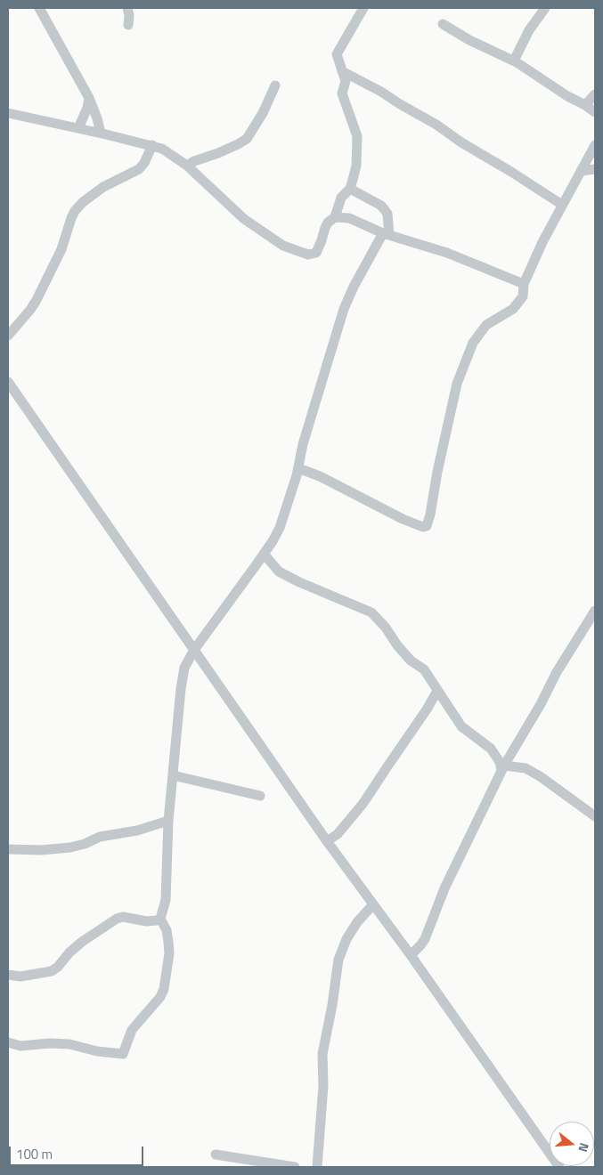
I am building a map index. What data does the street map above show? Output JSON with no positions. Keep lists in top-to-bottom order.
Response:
{
  "scale_bar": "100 m",
  "north": "right"
}
